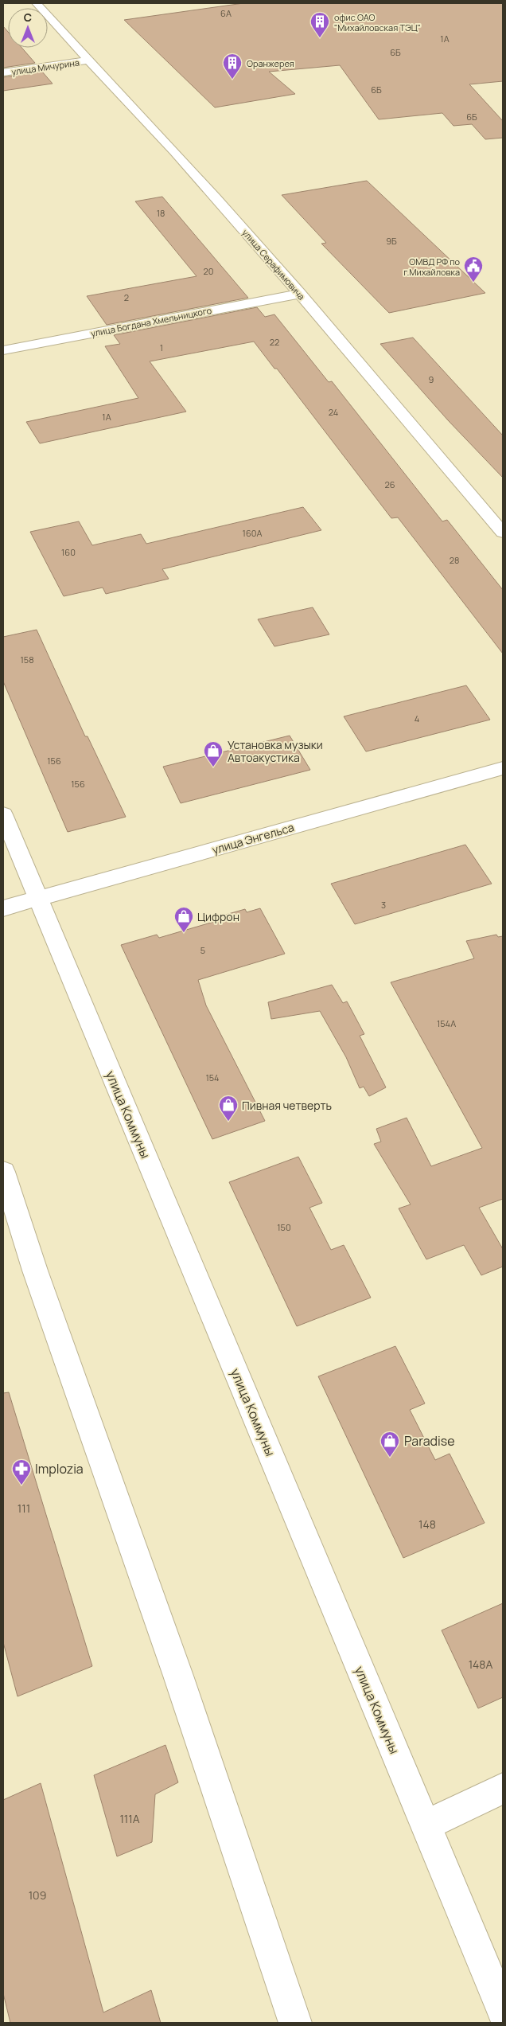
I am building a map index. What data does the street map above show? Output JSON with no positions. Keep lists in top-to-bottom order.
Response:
{
  "streets": {
    "street": [
      "улица Мичурина",
      "улица Серафимовича",
      "улица Богдана Хмельницкого",
      "улица Энгельса",
      "улица Коммуны"
    ]
  },
  "crossings": [
    ["улица Мичурина", "улица Серафимовича"],
    ["улица Серафимовича", "улица Богдана Хмельницкого"],
    ["улица Энгельса", "улица Коммуны"]
  ],
  "places": {
    "building": ["офис ОАО \"Михайловская ТЭЦ\"", "Оранжерея"],
    "public building": ["ОМВД РФ по г.Михайловка"],
    "shop": [
      "Установка музыки Автоакустика",
      "Цифрон",
      "Пивная четверть",
      "Paradise"
    ],
    "pharmacy": ["Implozia"]
  },
  "house_numbers": [
    "6А",
    "1А",
    "6Б",
    "6Б",
    "6Б",
    "18",
    "9Б",
    "20",
    "2",
    "22",
    "1",
    "9",
    "24",
    "1А",
    "26",
    "160А",
    "160",
    "28",
    "158",
    "4",
    "156",
    "156",
    "3",
    "5",
    "154А",
    "154",
    "150",
    "111",
    "148",
    "148А",
    "111А",
    "109"
  ],
  "north": "top"
}
